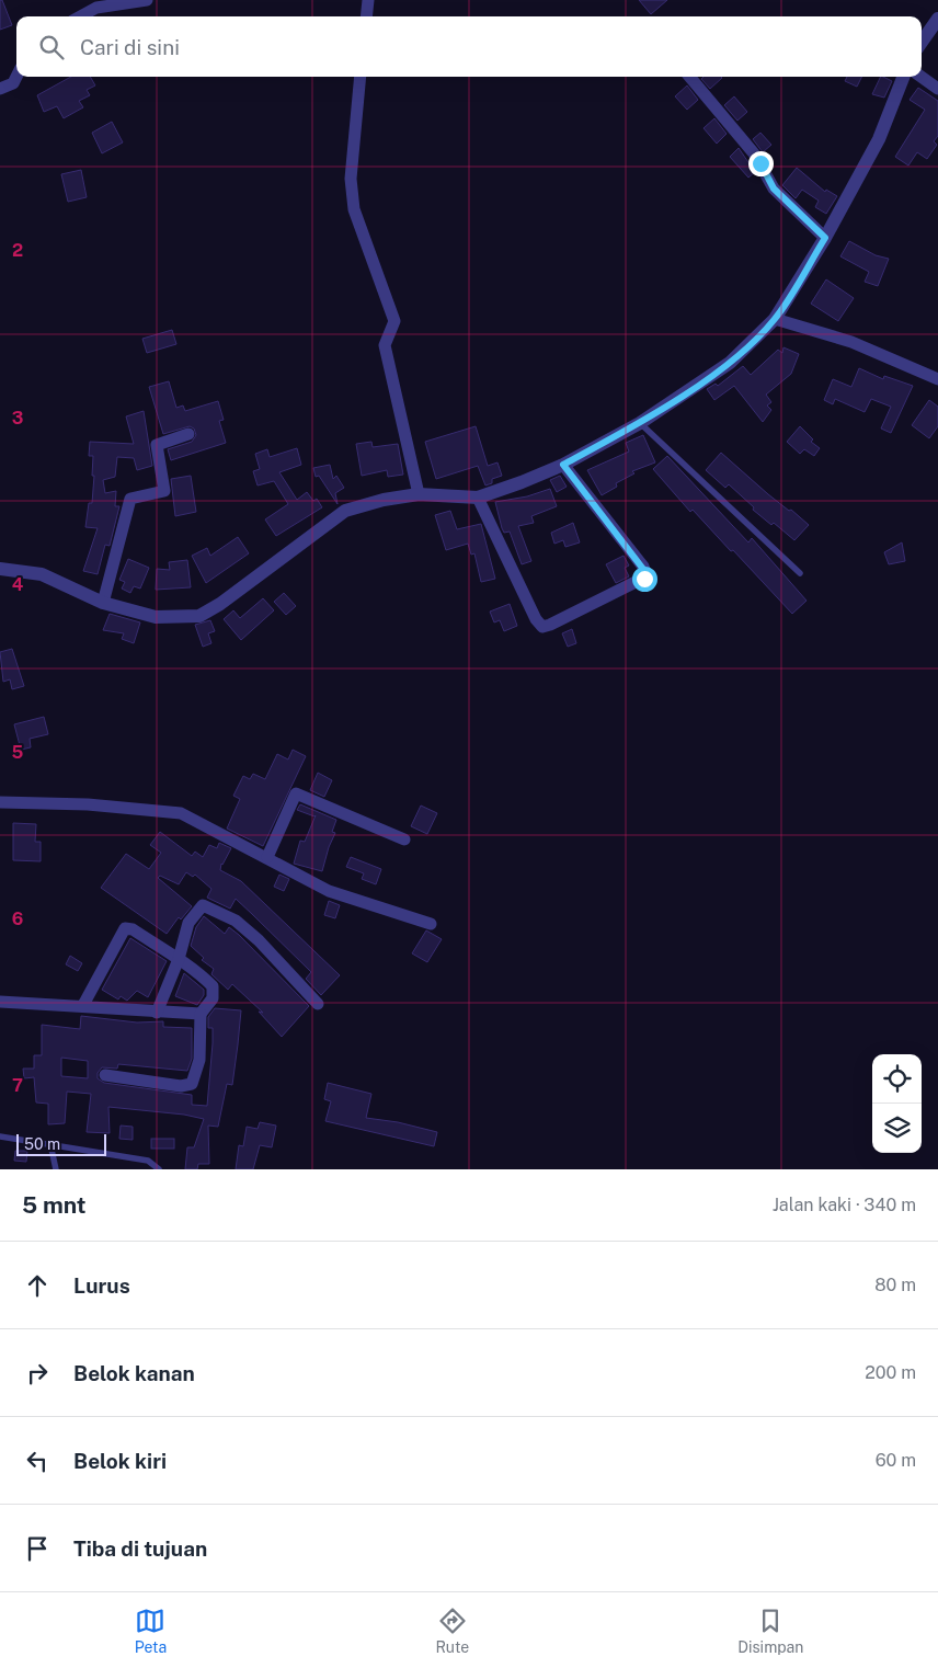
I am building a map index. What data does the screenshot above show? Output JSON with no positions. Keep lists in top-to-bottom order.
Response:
{
  "scale_bar": "50 m",
  "page": {
    "search": "Cari di sini",
    "scale": "50 m",
    "heading": ["5 mnt", "Jalan kaki · 340 m"],
    "list": [
      ["Lurus", "80 m"],
      ["Belok kanan", "200 m"],
      ["Belok kiri", "60 m"],
      "Tiba di tujuan"
    ],
    "nav": ["Peta", "Rute", "Disimpan"]
  },
  "grid": {
    "rows": [
      "2",
      "3",
      "4",
      "5",
      "6",
      "7"
    ]
  }
}
